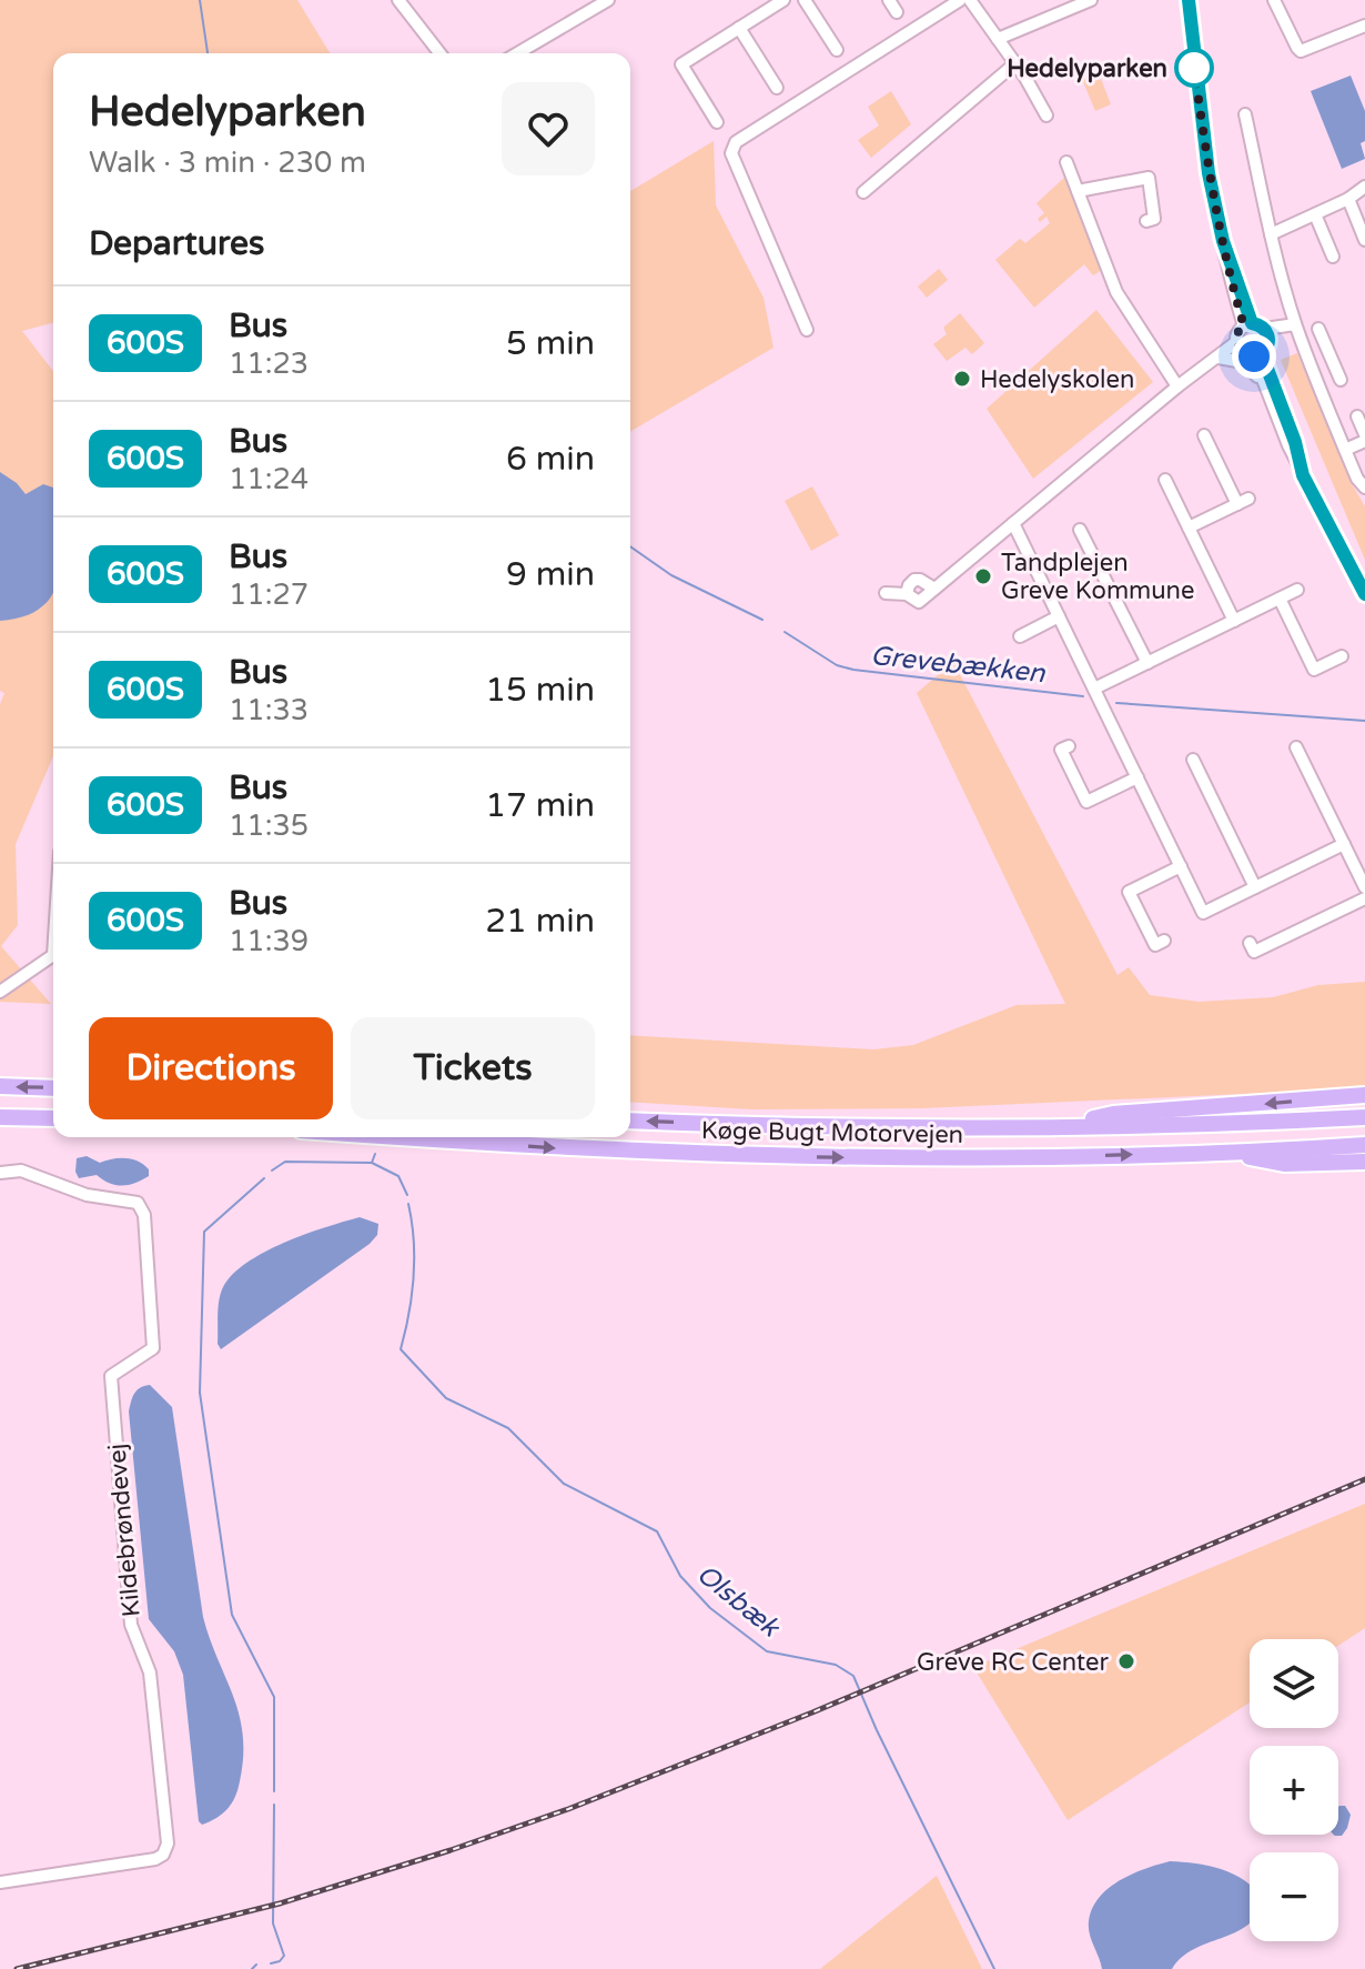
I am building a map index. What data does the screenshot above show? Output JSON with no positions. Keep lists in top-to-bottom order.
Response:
{
  "streets": {
    "highway": ["Køge Bugt Motorvejen"],
    "street": ["Kildebrøndevej"]
  },
  "water": ["Grevebækken", "Olsbæk"],
  "places": [
    "Hedelyparken",
    "Hedelyskolen",
    "Tandplejen Greve Kommune",
    "Greve RC Center"
  ],
  "lines": ["bus line 600S"],
  "page": {
    "heading": [
      ["Hedelyparken", "Walk · 3 min · 230 m"],
      "Departures"
    ],
    "list": [
      {
        "mark": "600S",
        "name": "Bus",
        "note": "11:23",
        "value": "5 min"
      },
      {
        "mark": "600S",
        "name": "Bus",
        "note": "11:24",
        "value": "6 min"
      },
      {
        "mark": "600S",
        "name": "Bus",
        "note": "11:27",
        "value": "9 min"
      },
      {
        "mark": "600S",
        "name": "Bus",
        "note": "11:33",
        "value": "15 min"
      },
      {
        "mark": "600S",
        "name": "Bus",
        "note": "11:35",
        "value": "17 min"
      },
      {
        "mark": "600S",
        "name": "Bus",
        "note": "11:39",
        "value": "21 min"
      }
    ],
    "buttons": ["Directions", "Tickets"],
    "map_buttons": ["+", "−"]
  }
}
